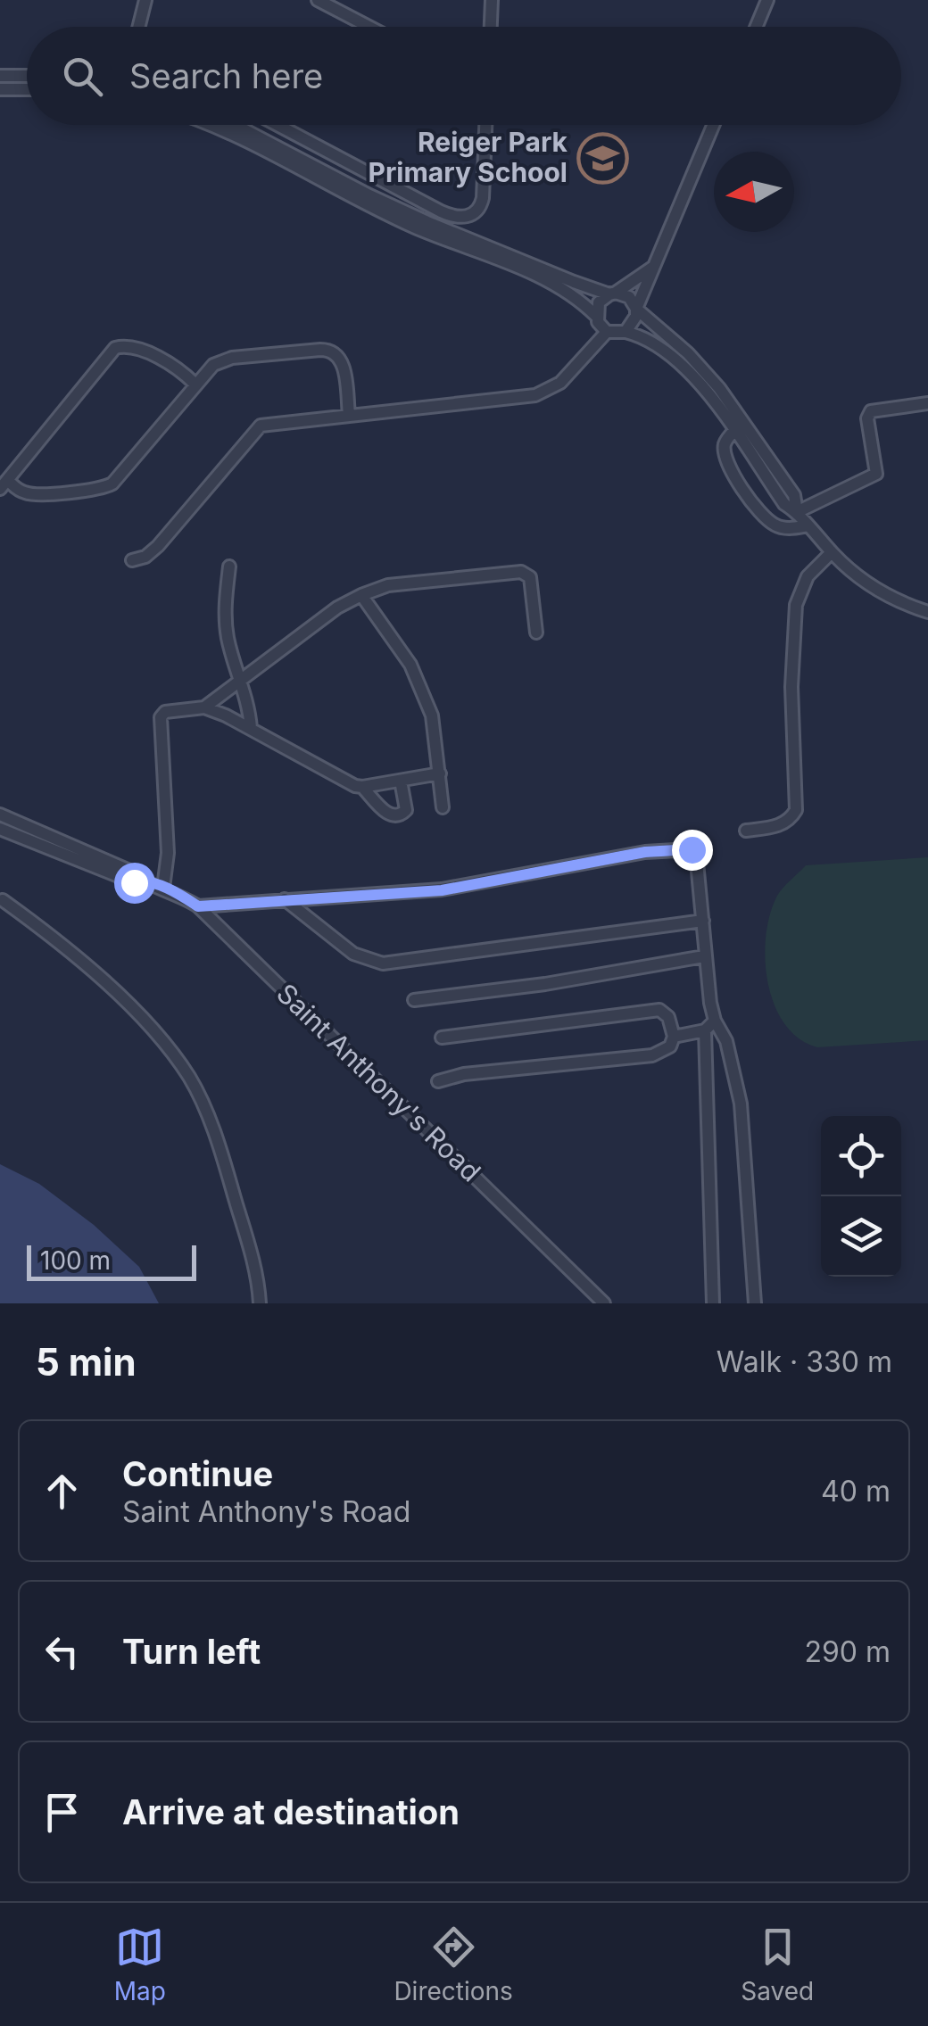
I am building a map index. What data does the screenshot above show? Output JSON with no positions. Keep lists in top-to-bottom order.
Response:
{
  "streets": {
    "street": ["Saint Anthony's Road"]
  },
  "places": {
    "school or university": ["Reiger Park Primary School"]
  },
  "scale_bar": "100 m",
  "north": "left",
  "page": {
    "search": "Search here",
    "scale": "100 m",
    "heading": ["5 min", "Walk · 330 m"],
    "list": [
      ["Continue", "Saint Anthony's Road", "40 m"],
      ["Turn left", "290 m"],
      "Arrive at destination"
    ],
    "nav": ["Map", "Directions", "Saved"]
  }
}
